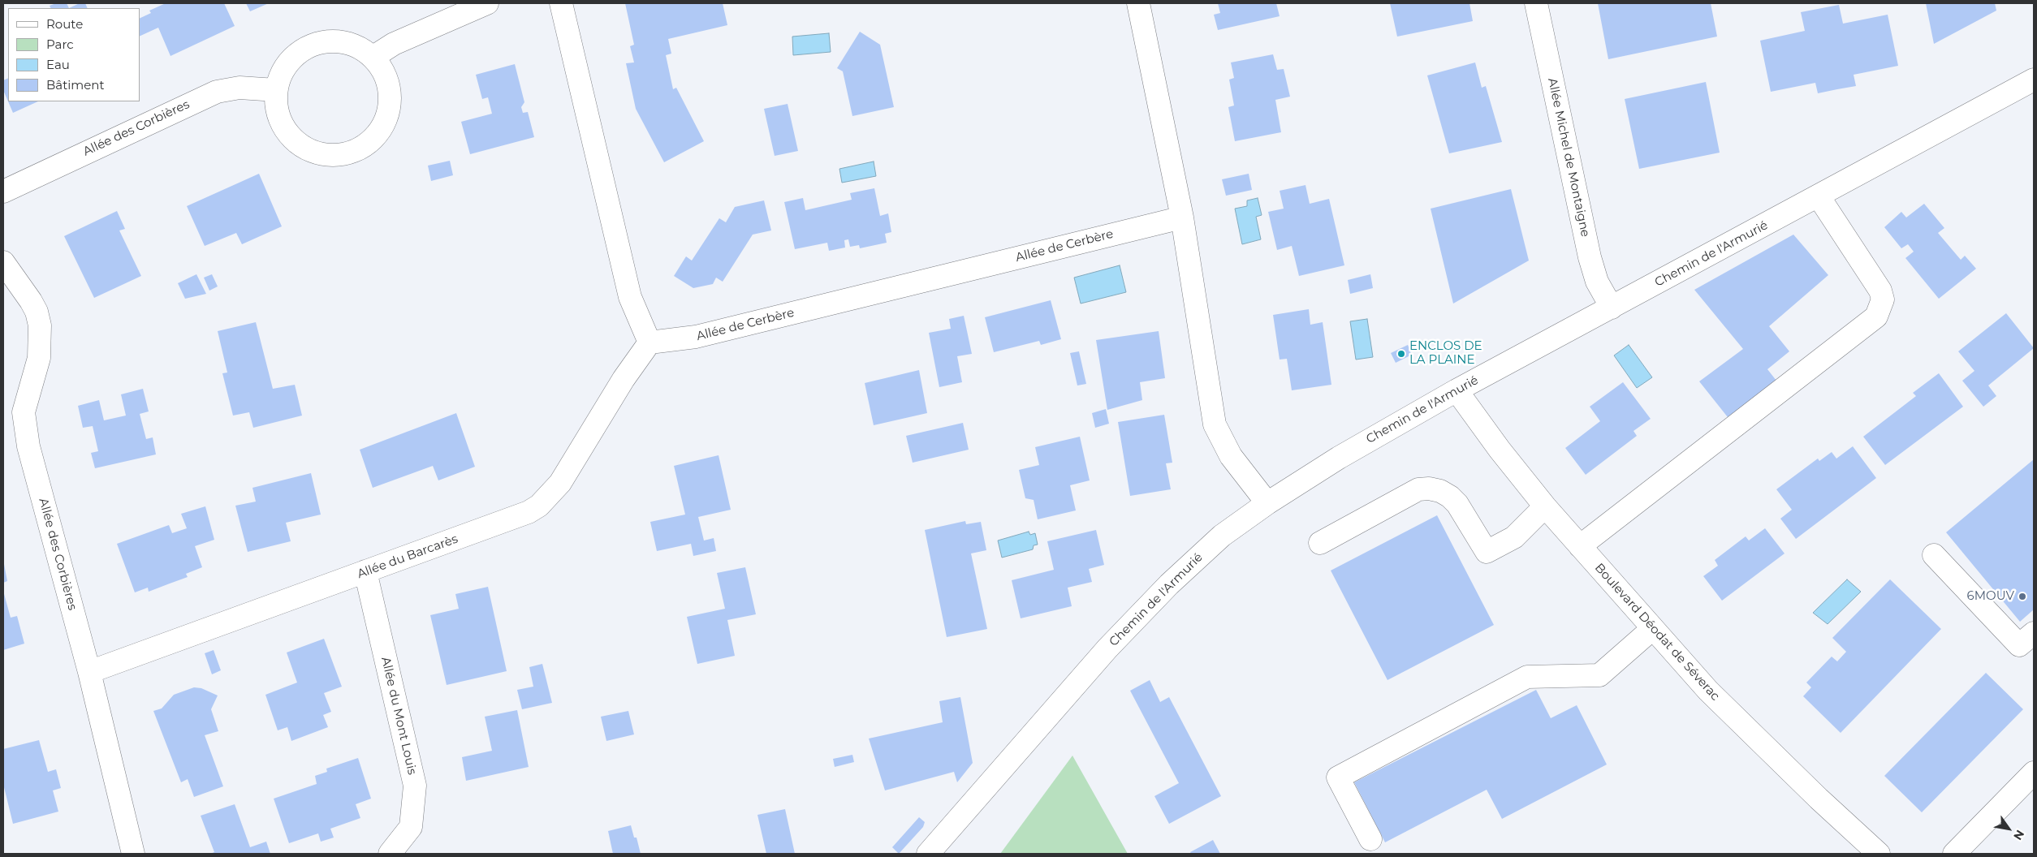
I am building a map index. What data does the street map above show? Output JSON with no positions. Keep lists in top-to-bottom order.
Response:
{
  "streets": {
    "street": [
      "Allée des Corbières",
      "Allée Michel de Montaigne",
      "Allée de Cerbère",
      "Chemin de l'Armurié",
      "Allée du Barcarès",
      "Boulevard Déodat de Séverac",
      "Allée du Mont Louis"
    ]
  },
  "crossings": [
    ["Allée des Corbières", "Allée du Barcarès"],
    ["Allée Michel de Montaigne", "Chemin de l'Armurié"],
    ["Allée de Cerbère", "Allée du Barcarès"],
    ["Chemin de l'Armurié", "Boulevard Déodat de Séverac"],
    ["Allée du Barcarès", "Allée du Mont Louis"]
  ],
  "places": ["ENCLOS DE LA PLAINE", "6MOUV"],
  "legend": [
    "Route",
    "Parc",
    "Eau",
    "Bâtiment"
  ],
  "north": "bottom right"
}
